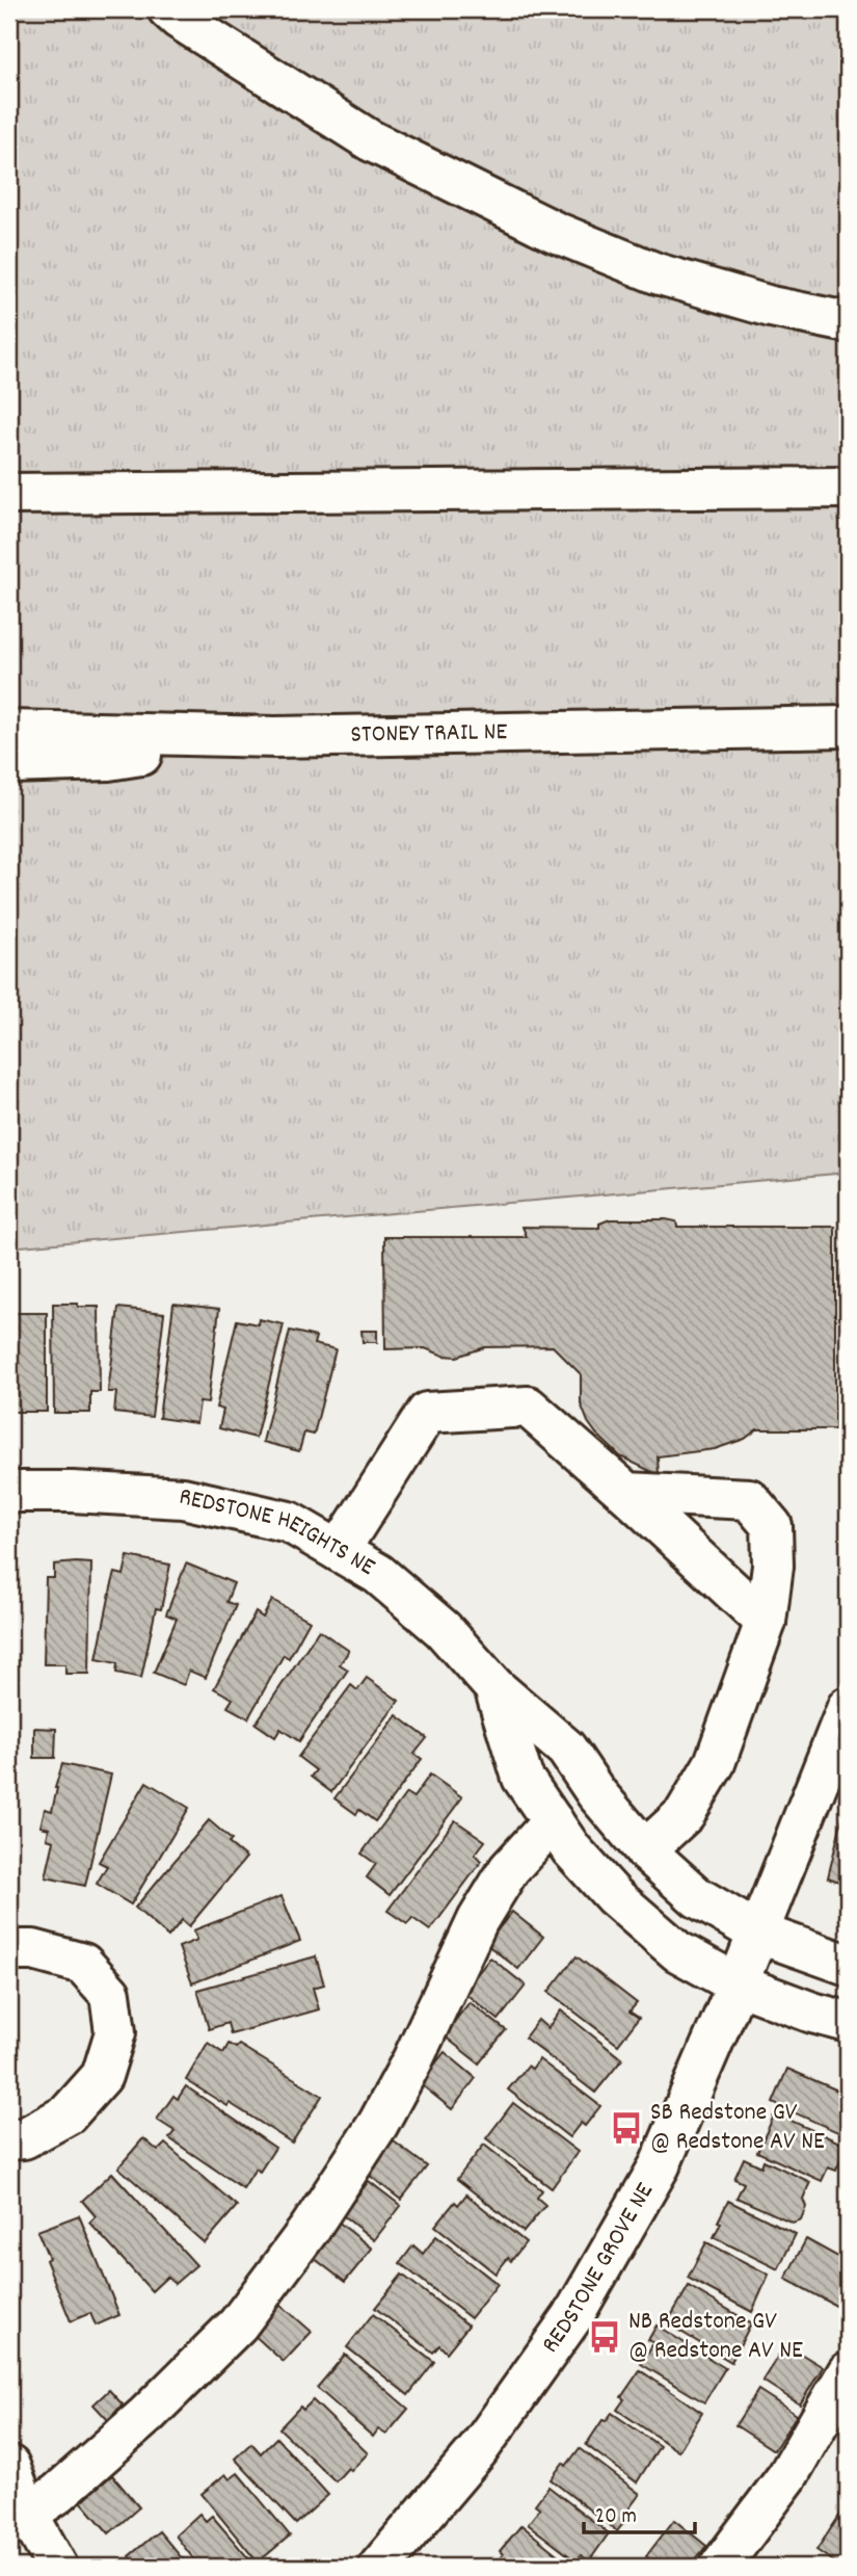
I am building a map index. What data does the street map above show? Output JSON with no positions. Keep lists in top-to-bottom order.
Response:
{
  "streets": {
    "main road": ["STONEY TRAIL NE", "REDSTONE HEIGHTS NE", "REDSTONE GROVE NE"]
  },
  "crossings": [
    ["REDSTONE HEIGHTS NE", "REDSTONE GROVE NE"]
  ],
  "places": {
    "bus stop": ["SB Redstone GV @ Redstone AV NE", "NB Redstone GV @ Redstone AV NE"]
  },
  "scale_bar": "20 m"
}
